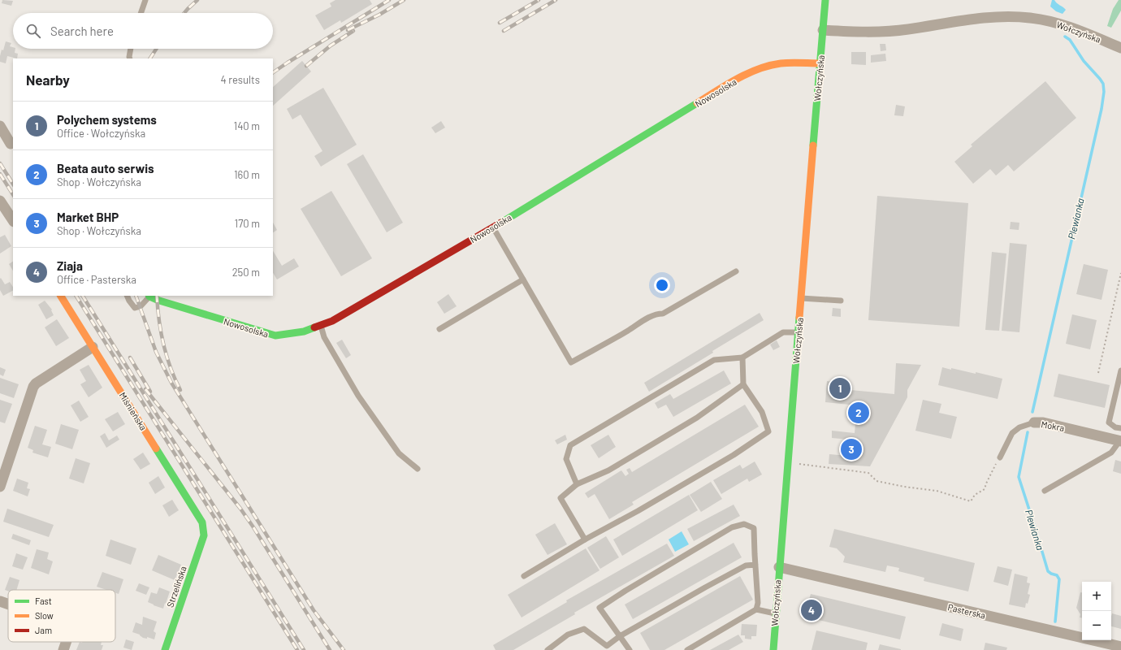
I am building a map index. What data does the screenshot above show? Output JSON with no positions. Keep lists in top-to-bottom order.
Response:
{
  "streets": {
    "street": [
      "Wołczyńska",
      "Nowosolska",
      "Miśnieńska",
      "Mokra",
      "Strzelińska",
      "Pasterska"
    ]
  },
  "crossings": [
    ["Wołczyńska", "Nowosolska"],
    ["Wołczyńska", "Pasterska"],
    ["Miśnieńska", "Strzelińska"]
  ],
  "water": ["Plewianka"],
  "legend": ["Fast", "Slow", "Jam"],
  "page": {
    "search": "Search here",
    "heading": ["Nearby", "4 results"],
    "list": [
      {
        "mark": "1",
        "name": "Polychem systems",
        "note": "Office · Wołczyńska",
        "value": "140 m"
      },
      {
        "mark": "2",
        "name": "Beata auto serwis",
        "note": "Shop · Wołczyńska",
        "value": "160 m"
      },
      {
        "mark": "3",
        "name": "Market BHP",
        "note": "Shop · Wołczyńska",
        "value": "170 m"
      },
      {
        "mark": "4",
        "name": "Ziaja",
        "note": "Office · Pasterska",
        "value": "250 m"
      }
    ],
    "pins": [
      "1",
      "2",
      "3",
      "4"
    ],
    "map_buttons": ["+", "−"]
  }
}
